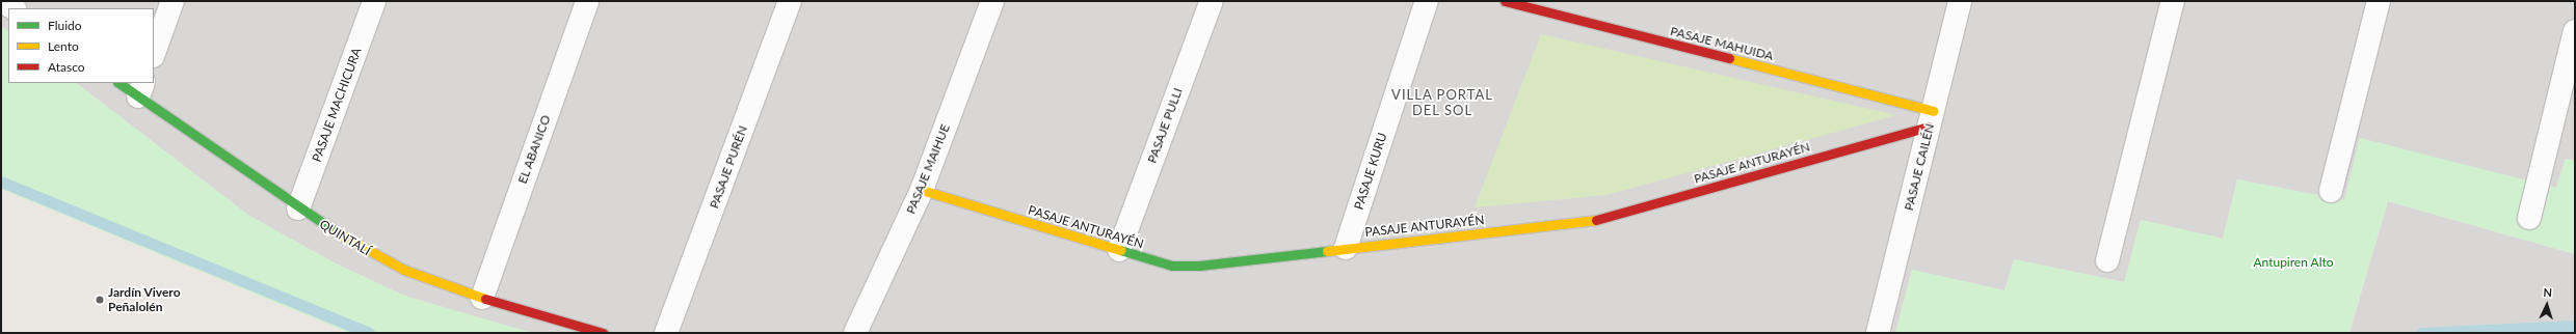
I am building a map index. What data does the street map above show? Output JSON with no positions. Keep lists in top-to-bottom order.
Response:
{
  "streets": {
    "street": [
      "PASAJE MAHUIDA",
      "PASAJE MACHICURA",
      "PASAJE PULLI",
      "EL ABANICO",
      "PASAJE ANTURAYÉN",
      "PASAJE PURÉN",
      "PASAJE CAILÉN",
      "PASAJE MAIHUE",
      "PASAJE KURU",
      "QUINTALÍ"
    ]
  },
  "crossings": [
    ["PASAJE MAHUIDA", "PASAJE ANTURAYÉN"],
    ["PASAJE MAHUIDA", "PASAJE CAILÉN"],
    ["PASAJE MACHICURA", "QUINTALÍ"],
    ["PASAJE PULLI", "PASAJE ANTURAYÉN"],
    ["EL ABANICO", "QUINTALÍ"],
    ["PASAJE ANTURAYÉN", "PASAJE CAILÉN"],
    ["PASAJE ANTURAYÉN", "PASAJE MAIHUE"],
    ["PASAJE ANTURAYÉN", "PASAJE KURU"]
  ],
  "districts": ["VILLA PORTAL DEL SOL"],
  "parks": ["Antupiren Alto"],
  "places": ["Jardín Vivero Peñalolén"],
  "legend": ["Fluido", "Lento", "Atasco"],
  "north": "top"
}
